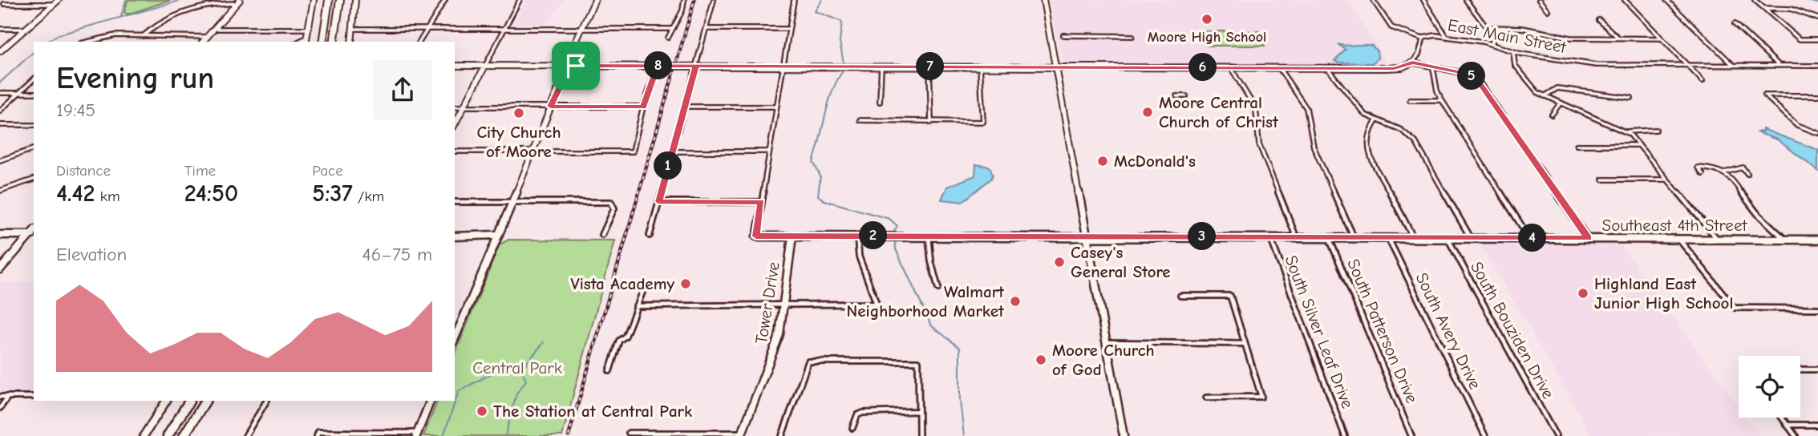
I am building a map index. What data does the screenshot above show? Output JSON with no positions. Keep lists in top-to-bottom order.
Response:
{
  "streets": {
    "main road": ["Southeast 4th Street", "Tower Drive"],
    "street": [
      "East Main Street",
      "South Bouziden Drive",
      "South Patterson Drive",
      "South Avery Drive",
      "South Silver Leaf Drive"
    ]
  },
  "crossings": [
    ["Southeast 4th Street", "Tower Drive"],
    ["Southeast 4th Street", "South Bouziden Drive"],
    ["Southeast 4th Street", "South Patterson Drive"],
    ["Southeast 4th Street", "South Avery Drive"],
    ["Southeast 4th Street", "South Silver Leaf Drive"]
  ],
  "parks": ["Central Park"],
  "places": [
    "Moore High School",
    "Moore Central Church of Christ",
    "City Church of Moore",
    "McDonald's",
    "Casey's General Store",
    "Vista Academy",
    "Highland East Junior High School",
    "Walmart Neighborhood Market",
    "Moore Church of God",
    "The Station at Central Park"
  ],
  "page": {
    "heading": ["Evening run", "19:45"],
    "pins": [
      "8",
      "7",
      "6",
      "5",
      "1",
      "2",
      "3",
      "4"
    ],
    "stats": [
      ["Distance", "4.42 km"],
      ["Time", "24:50"],
      ["Pace", "5:37 /km"]
    ],
    "chart": ["Elevation", "46–75 m"]
  }
}
